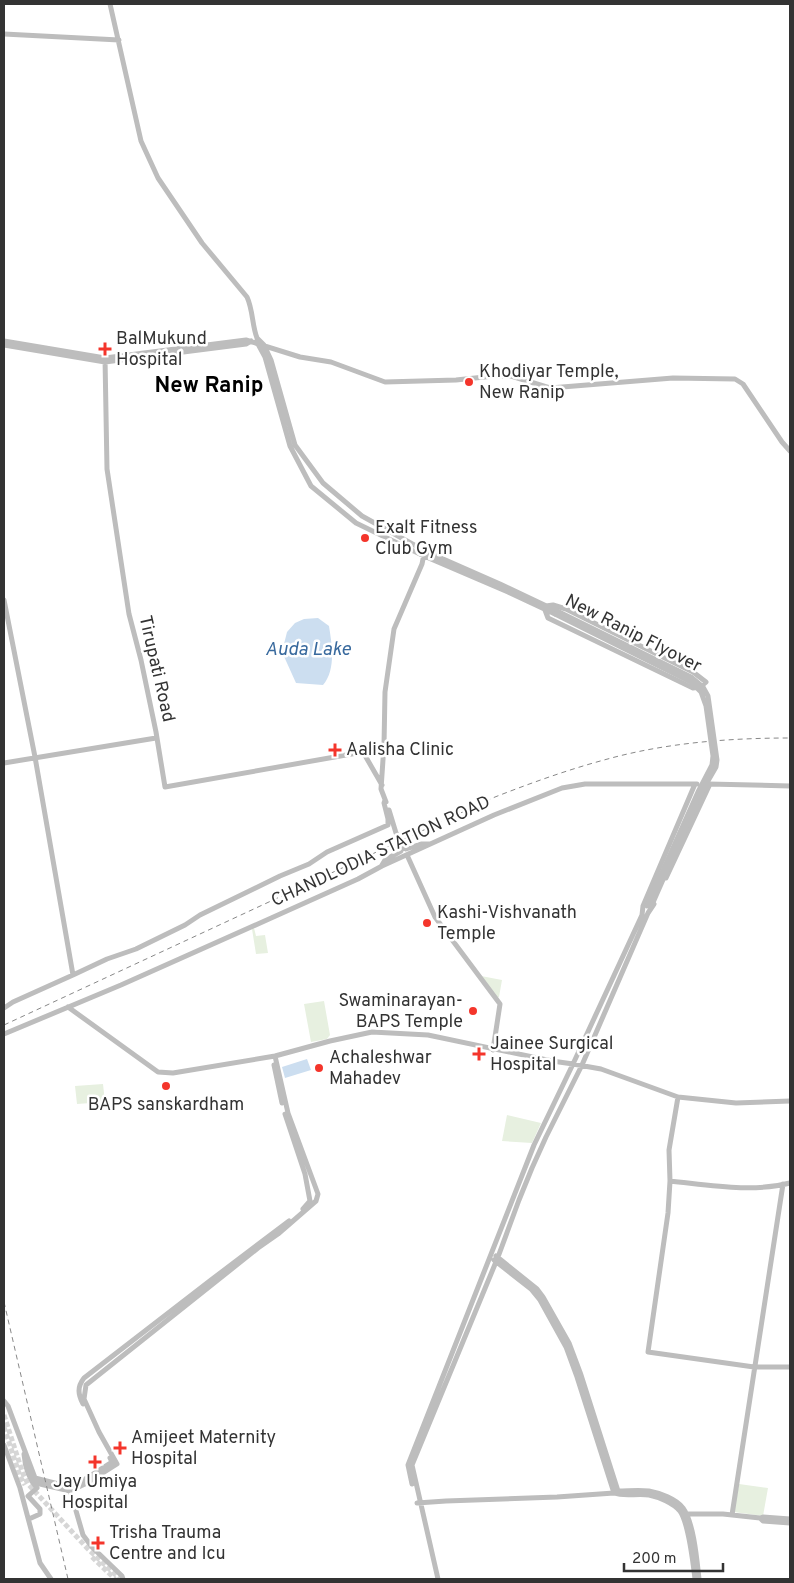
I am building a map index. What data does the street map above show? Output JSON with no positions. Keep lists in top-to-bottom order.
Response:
{
  "streets": {
    "street": ["New Ranip Flyover", "Tirupati Road", "CHANDLODIA STATION ROAD"]
  },
  "districts": ["New Ranip"],
  "water": ["Auda Lake"],
  "places": {
    "health": [
      "BalMukund Hospital",
      "Aalisha Clinic",
      "Jainee Surgical Hospital",
      "Amijeet Maternity Hospital",
      "Jay Umiya Hospital",
      "Trisha Trauma Centre and Icu"
    ],
    "other": [
      "Khodiyar Temple, New Ranip",
      "Exalt Fitness Club Gym",
      "Kashi-Vishvanath Temple",
      "Swaminarayan- BAPS Temple",
      "Achaleshwar Mahadev",
      "BAPS sanskardham"
    ]
  },
  "scale_bar": "200 m"
}
